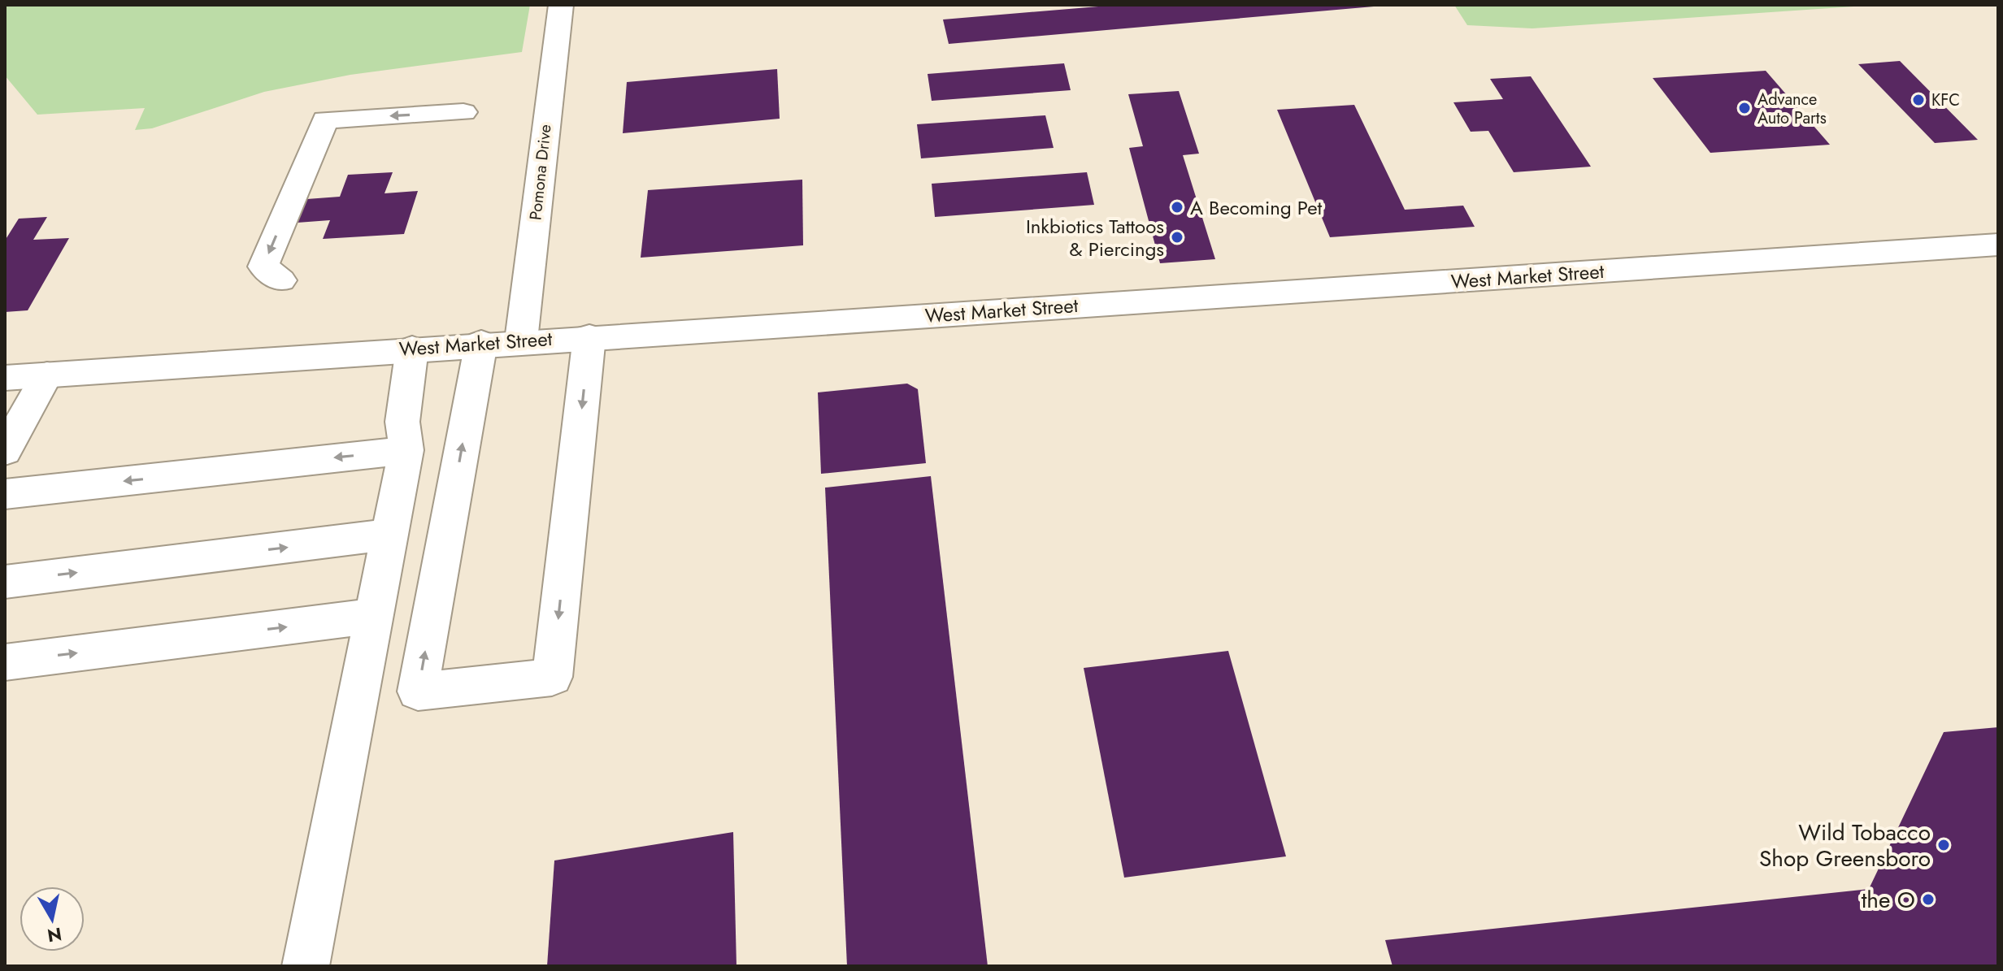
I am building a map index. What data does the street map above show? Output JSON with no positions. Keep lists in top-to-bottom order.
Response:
{
  "streets": {
    "main road": ["Pomona Drive", "West Market Street"]
  },
  "crossings": [
    ["Pomona Drive", "West Market Street"]
  ],
  "places": [
    "KFC",
    "Advance Auto Parts",
    "A Becoming Pet",
    "Inkbiotics Tattoos & Piercings",
    "Wild Tobacco Shop Greensboro",
    "the O"
  ],
  "north": "bottom"
}
